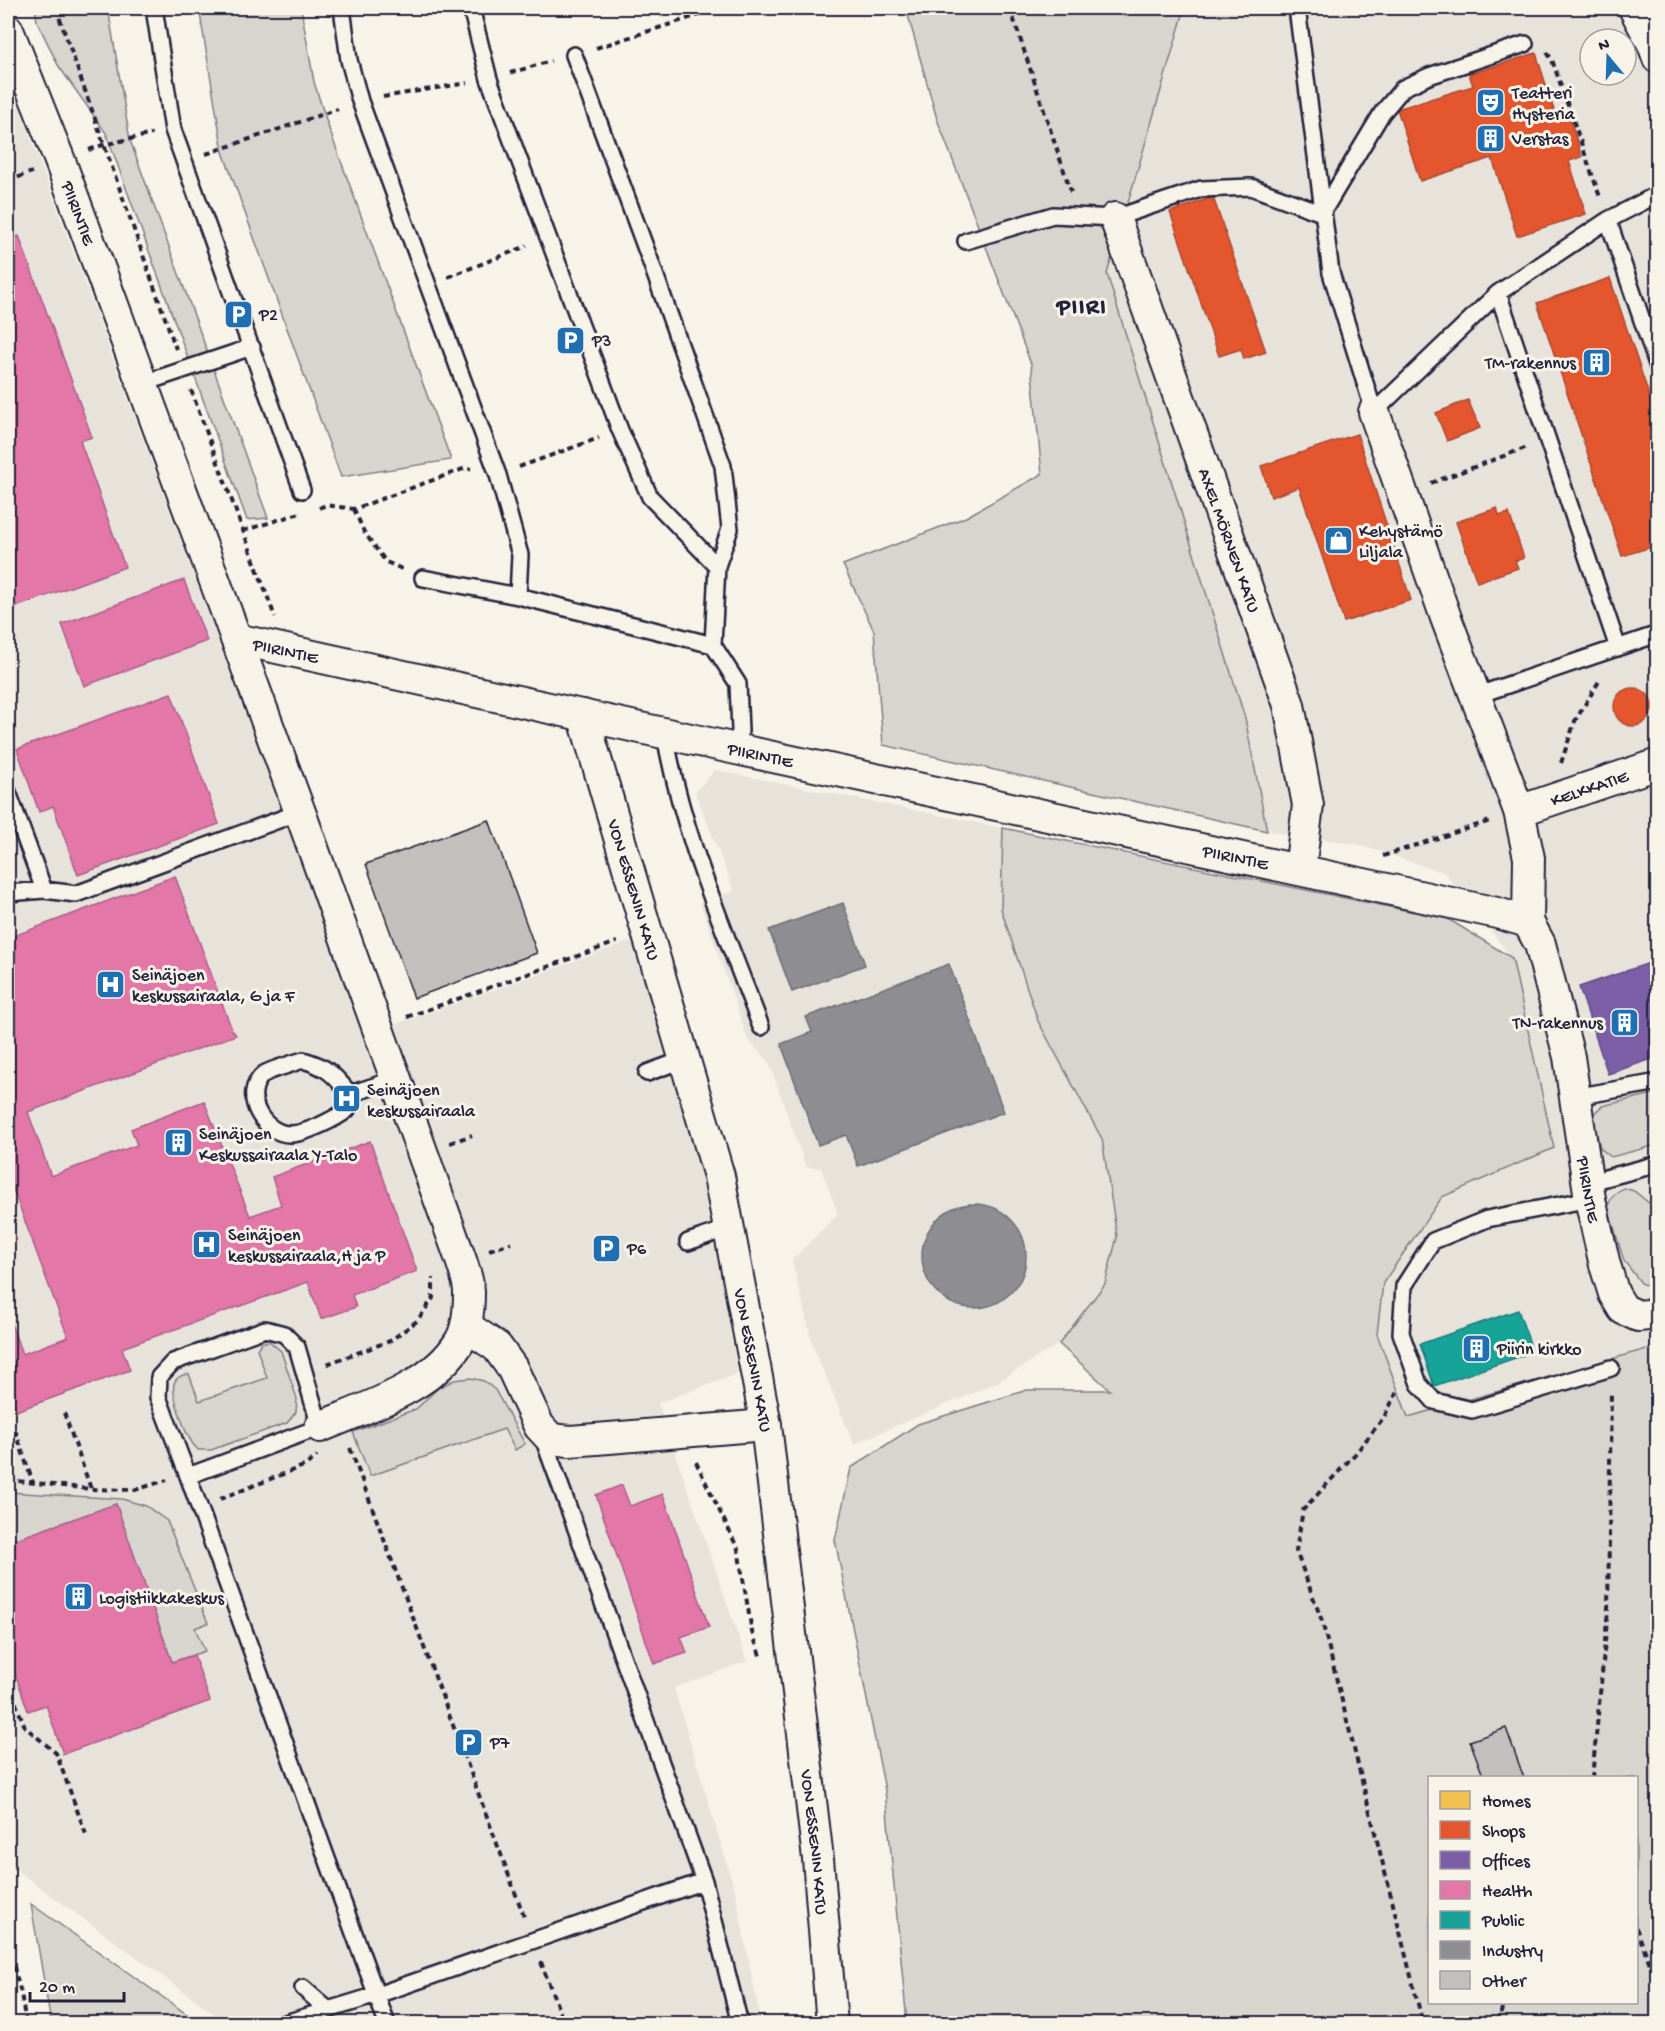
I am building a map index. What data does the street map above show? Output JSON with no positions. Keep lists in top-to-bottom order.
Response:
{
  "streets": {
    "street": [
      "PIIRINTIE",
      "AXEL MÖRNEN KATU",
      "KELKKATIE",
      "VON ESSENIN KATU"
    ]
  },
  "crossings": [
    ["PIIRINTIE", "AXEL MÖRNEN KATU"],
    ["PIIRINTIE", "VON ESSENIN KATU"]
  ],
  "districts": ["PIIRI"],
  "places": {
    "theatre": ["Teatteri Hysteria"],
    "building": [
      "Verstas",
      "TM-rakennus",
      "TN-rakennus",
      "Seinäjoen Keskussairaala Y-Talo",
      "Piirin kirkko",
      "Logistiikkakeskus"
    ],
    "parking": [
      "P2",
      "P3",
      "P6",
      "P7"
    ],
    "shop": ["Kehystämö Liljala"],
    "hospital": ["Seinäjoen keskussairaala, G ja F", "Seinäjoen keskussairaala", "Seinäjoen keskussairaala,H ja P"]
  },
  "legend": [
    "Homes",
    "Shops",
    "Offices",
    "Health",
    "Public",
    "Industry",
    "Other"
  ],
  "scale_bar": "20 m",
  "north": "top"
}
